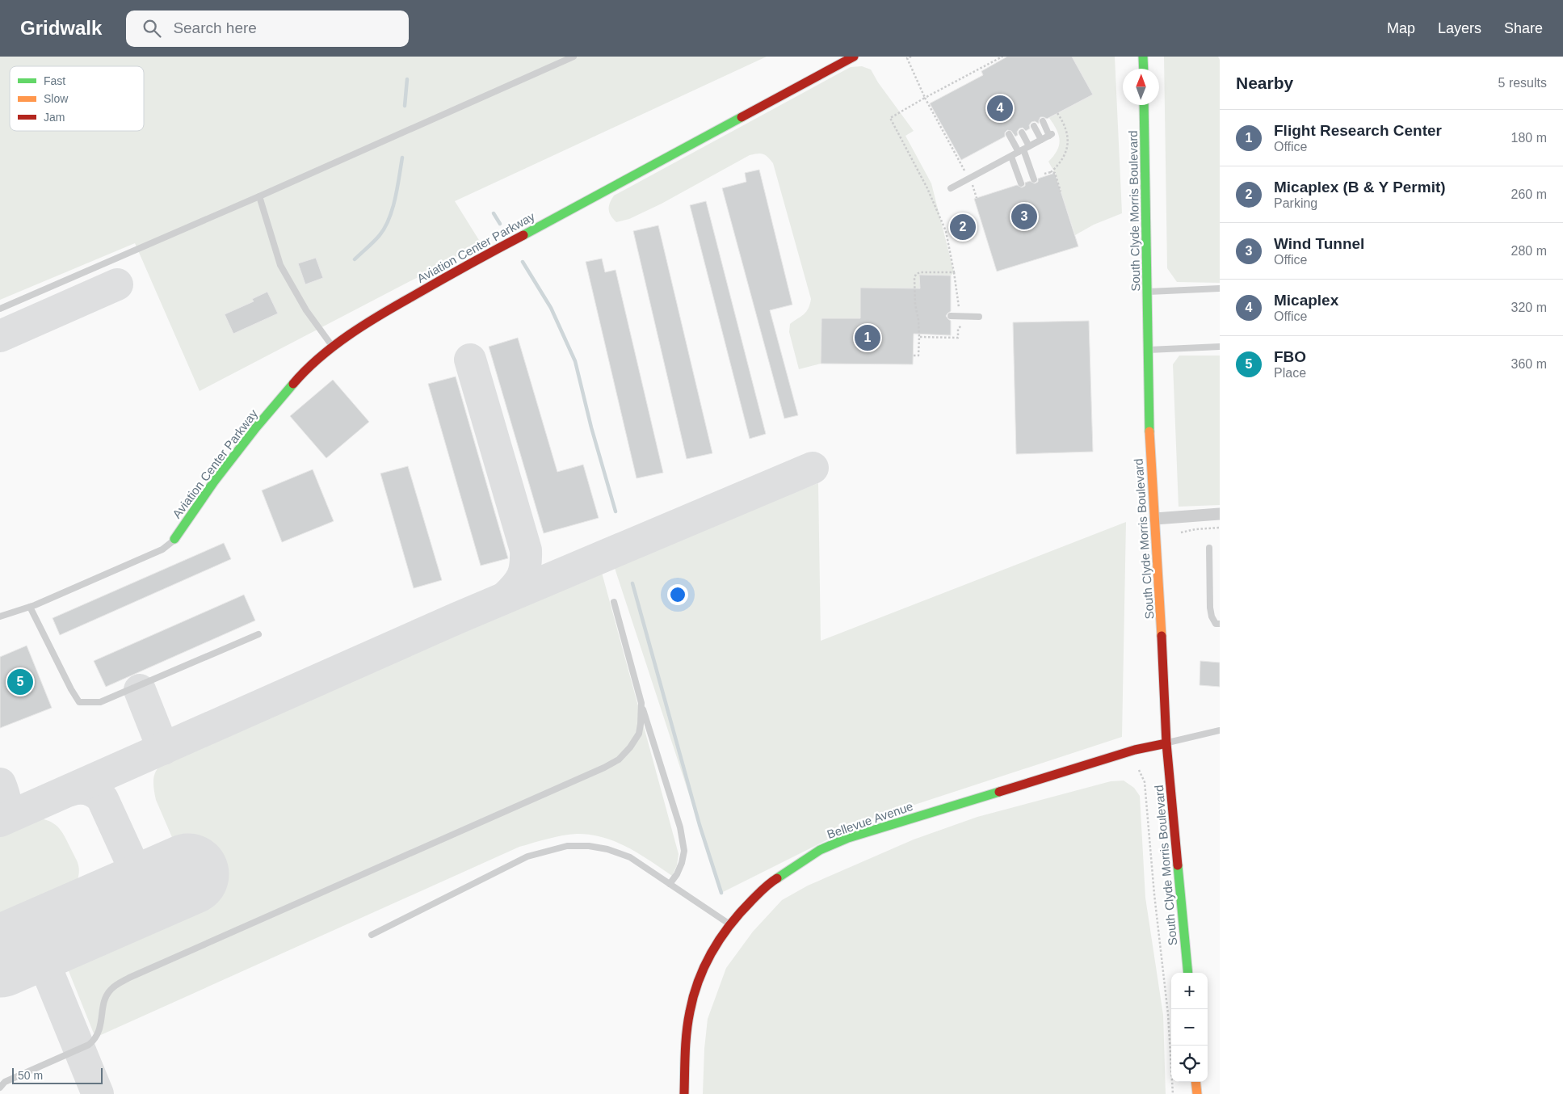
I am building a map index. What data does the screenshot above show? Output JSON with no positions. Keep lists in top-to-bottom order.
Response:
{
  "streets": {
    "street": ["South Clyde Morris Boulevard", "Aviation Center Parkway", "Bellevue Avenue"]
  },
  "crossings": [
    ["South Clyde Morris Boulevard", "Bellevue Avenue"]
  ],
  "legend": ["Fast", "Slow", "Jam"],
  "scale_bar": "50 m",
  "north": "top",
  "page": {
    "header": "Gridwalk",
    "search": "Search here",
    "nav": ["Map", "Layers", "Share"],
    "heading": ["Nearby", "5 results"],
    "pins": [
      "4",
      "3",
      "2",
      "1",
      "5"
    ],
    "list": [
      {
        "mark": "1",
        "name": "Flight Research Center",
        "note": "Office",
        "value": "180 m"
      },
      {
        "mark": "2",
        "name": "Micaplex (B & Y Permit)",
        "note": "Parking",
        "value": "260 m"
      },
      {
        "mark": "3",
        "name": "Wind Tunnel",
        "note": "Office",
        "value": "280 m"
      },
      {
        "mark": "4",
        "name": "Micaplex",
        "note": "Office",
        "value": "320 m"
      },
      {
        "mark": "5",
        "name": "FBO",
        "note": "Place",
        "value": "360 m"
      }
    ],
    "map_buttons": ["+", "−"],
    "scale": "50 m"
  }
}
